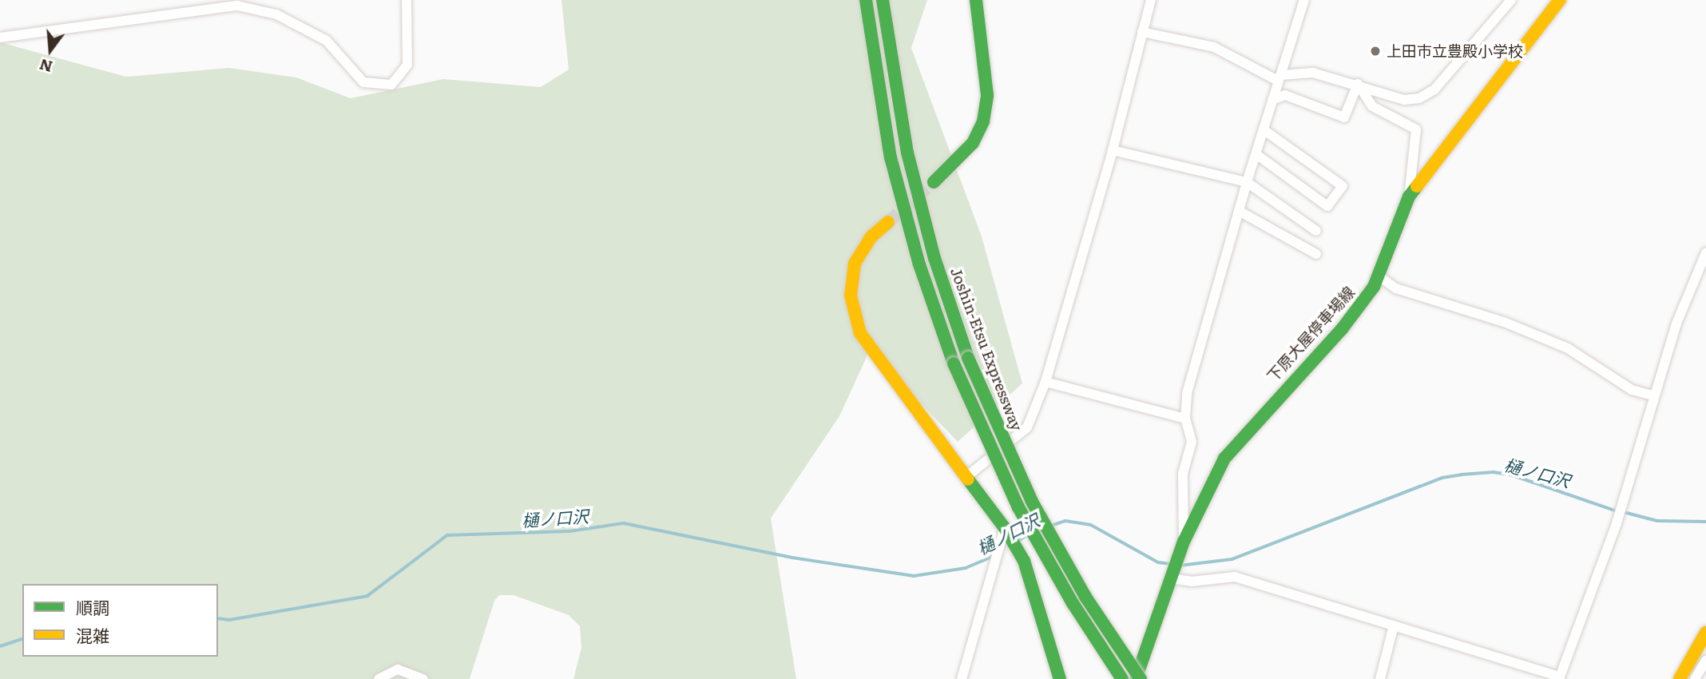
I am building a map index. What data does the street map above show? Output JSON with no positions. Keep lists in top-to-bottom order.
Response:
{
  "streets": {
    "main road": ["下原大屋停車場線", "Joshin-Etsu Expressway"]
  },
  "water": ["樋ノ口沢"],
  "places": ["上田市立豊殿小学校"],
  "legend": ["順調", "混雑"],
  "north": "bottom"
}
